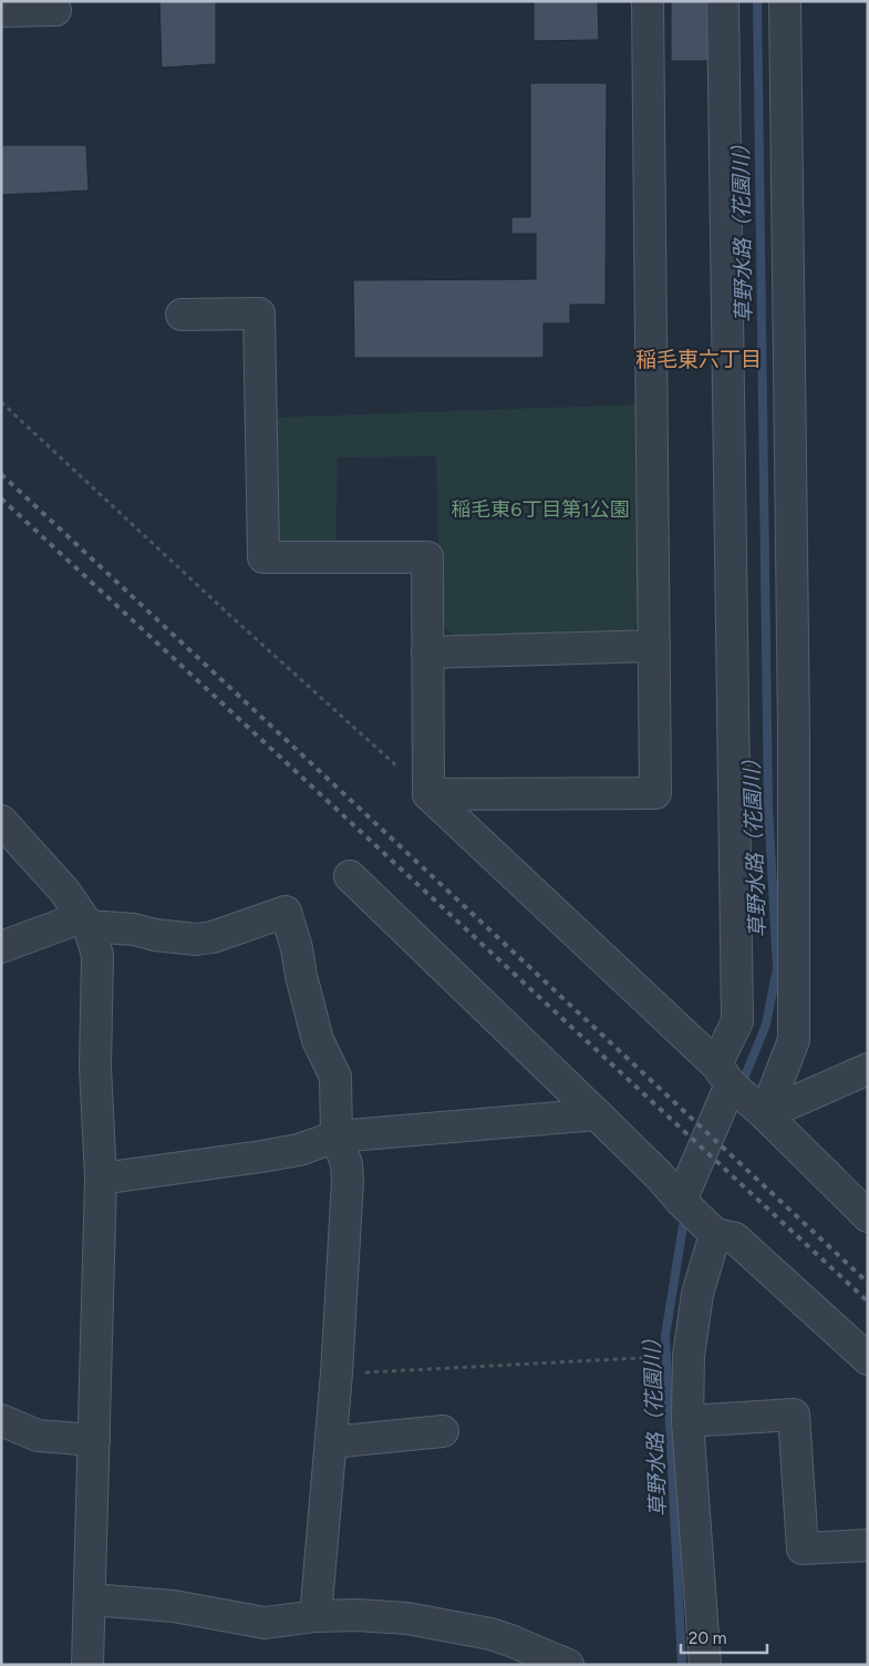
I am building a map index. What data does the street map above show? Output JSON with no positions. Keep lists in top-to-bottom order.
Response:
{
  "districts": ["稲毛東六丁目"],
  "water": ["草野水路（花園川）"],
  "parks": ["稲毛東6丁目第1公園"],
  "scale_bar": "20 m"
}
